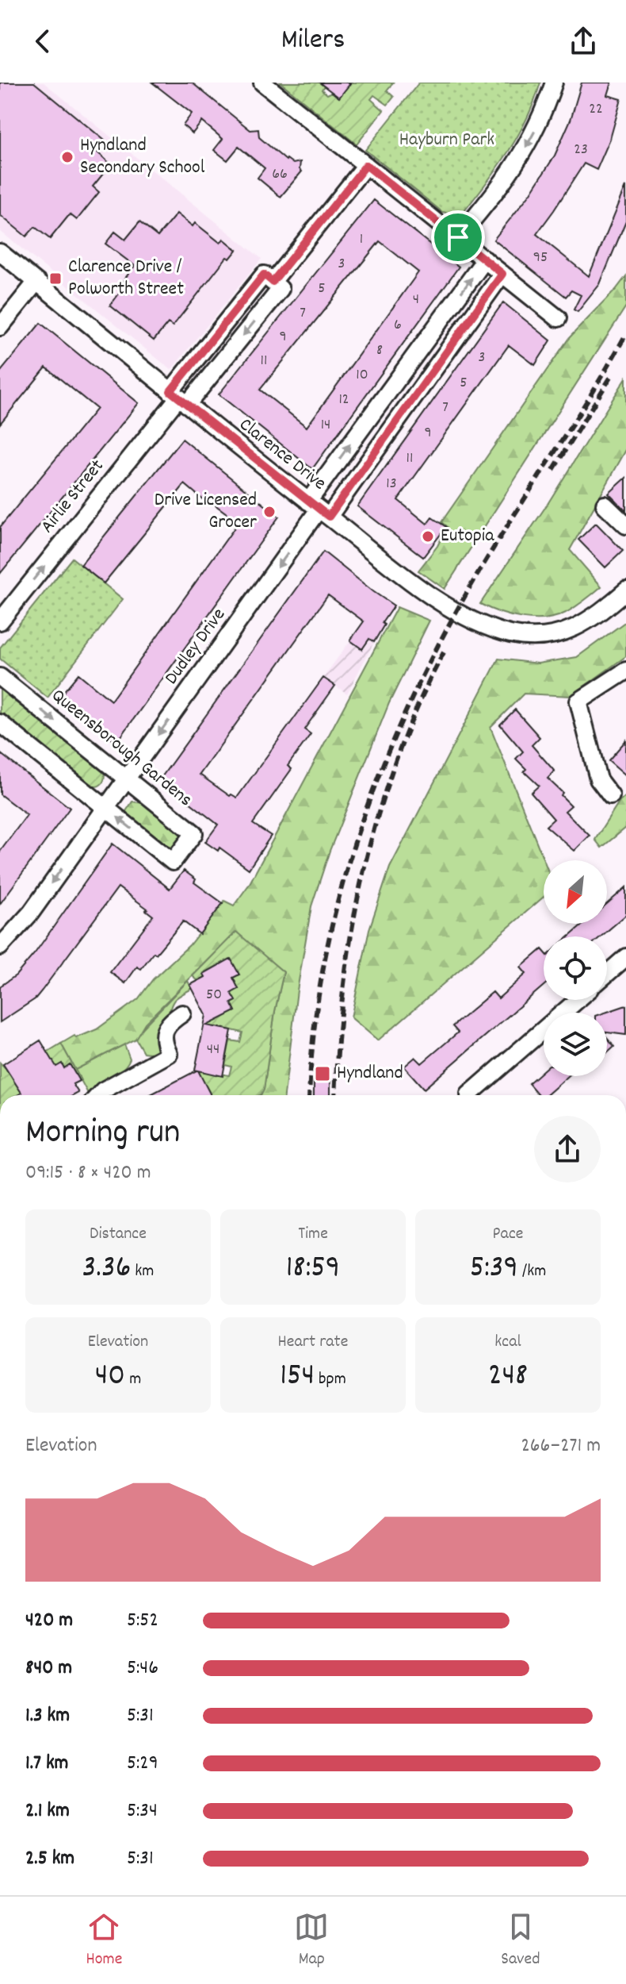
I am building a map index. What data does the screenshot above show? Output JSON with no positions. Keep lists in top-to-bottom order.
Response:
{
  "streets": {
    "street": [
      "Clarence Drive",
      "Airlie Street",
      "Dudley Drive",
      "Queensborough Gardens"
    ]
  },
  "crossings": [
    ["Clarence Drive", "Airlie Street"],
    ["Clarence Drive", "Dudley Drive"],
    ["Dudley Drive", "Queensborough Gardens"]
  ],
  "parks": ["Hayburn Park"],
  "places": {
    "other": ["Hyndland Secondary School", "Drive Licensed Grocer", "Eutopia"],
    "transit": ["Clarence Drive / Polworth Street", "Hyndland"]
  },
  "house_numbers": [
    "22",
    "23",
    "66",
    "1",
    "95",
    "3",
    "5",
    "4",
    "7",
    "6",
    "9",
    "8",
    "3",
    "11",
    "10",
    "5",
    "12",
    "7",
    "14",
    "9",
    "11",
    "13",
    "50",
    "44"
  ],
  "north": "bottom left",
  "page": {
    "header": "Milers",
    "heading": ["Morning run", "09:15 · 8 × 420 m"],
    "stats": [
      ["Distance", "3.36 km"],
      ["Time", "18:59"],
      ["Pace", "5:39 /km"],
      ["Elevation", "40 m"],
      ["Heart rate", "154 bpm"],
      ["kcal", "248"]
    ],
    "chart": ["Elevation", "266–271 m"],
    "list": [
      {
        "name": "420 m",
        "note": "5:52"
      },
      {
        "name": "840 m",
        "note": "5:46"
      },
      {
        "name": "1.3 km",
        "note": "5:31"
      },
      {
        "name": "1.7 km",
        "note": "5:29"
      },
      {
        "name": "2.1 km",
        "note": "5:34"
      },
      {
        "name": "2.5 km",
        "note": "5:31"
      }
    ],
    "tabs": ["Home", "Map", "Saved"]
  }
}
